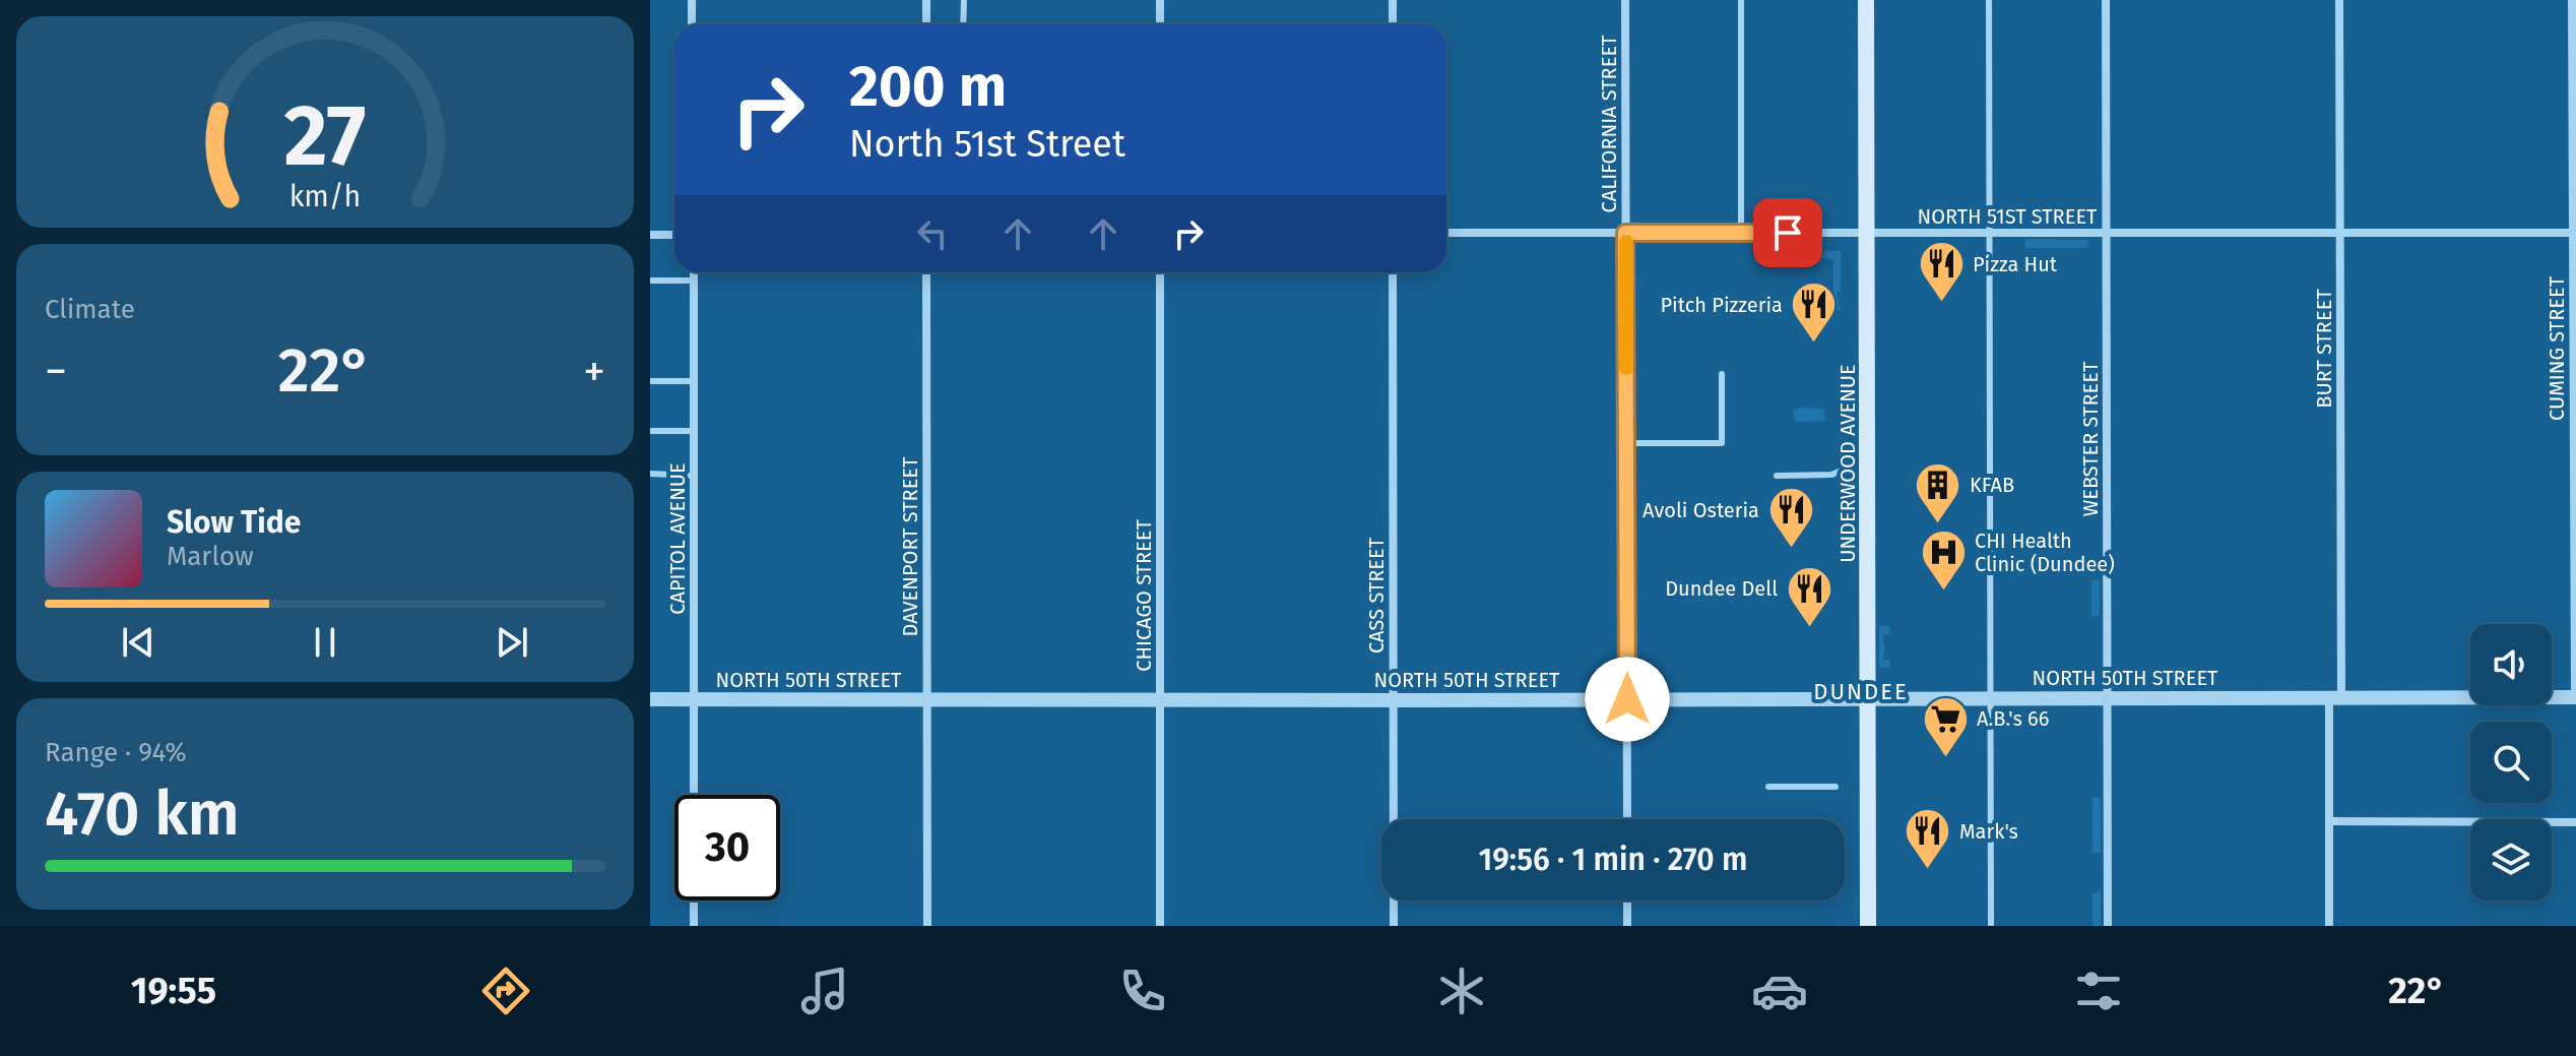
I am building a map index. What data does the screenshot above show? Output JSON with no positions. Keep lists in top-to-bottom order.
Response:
{
  "streets": {
    "main road": ["UNDERWOOD AVENUE"],
    "street": [
      "CALIFORNIA STREET",
      "NORTH 51ST STREET",
      "BURT STREET",
      "CUMING STREET",
      "WEBSTER STREET",
      "CAPITOL AVENUE",
      "DAVENPORT STREET",
      "CHICAGO STREET",
      "CASS STREET",
      "NORTH 50TH STREET"
    ]
  },
  "crossings": [
    ["CALIFORNIA STREET", "NORTH 51ST STREET"],
    ["CALIFORNIA STREET", "NORTH 50TH STREET"],
    ["NORTH 51ST STREET", "BURT STREET"],
    ["NORTH 51ST STREET", "CUMING STREET"],
    ["NORTH 51ST STREET", "WEBSTER STREET"],
    ["NORTH 51ST STREET", "UNDERWOOD AVENUE"],
    ["BURT STREET", "NORTH 50TH STREET"],
    ["CUMING STREET", "NORTH 50TH STREET"],
    ["WEBSTER STREET", "NORTH 50TH STREET"],
    ["UNDERWOOD AVENUE", "NORTH 50TH STREET"],
    ["CAPITOL AVENUE", "NORTH 50TH STREET"],
    ["DAVENPORT STREET", "NORTH 50TH STREET"],
    ["CHICAGO STREET", "NORTH 50TH STREET"],
    ["CASS STREET", "NORTH 50TH STREET"]
  ],
  "districts": ["DUNDEE"],
  "places": {
    "restaurant": [
      "Pizza Hut",
      "Pitch Pizzeria",
      "Avoli Osteria",
      "Dundee Dell",
      "Mark's"
    ],
    "building": ["KFAB"],
    "hospital": ["CHI Health Clinic (Dundee)"],
    "supermarket": ["A.B.'s 66"]
  },
  "page": {
    "turn": ["200 m", "North 51st Street"],
    "tile": [
      "Climate",
      ["Range · 94%", "470 km"]
    ],
    "heat": ["−", "22°", "+"],
    "song": ["Slow Tide", "Marlow"],
    "limit": "30",
    "trip": "19:56 · 1 min · 270 m",
    "tabs": ["19:55", "22°"],
    "gauge": ["27", "km/h"]
  }
}
